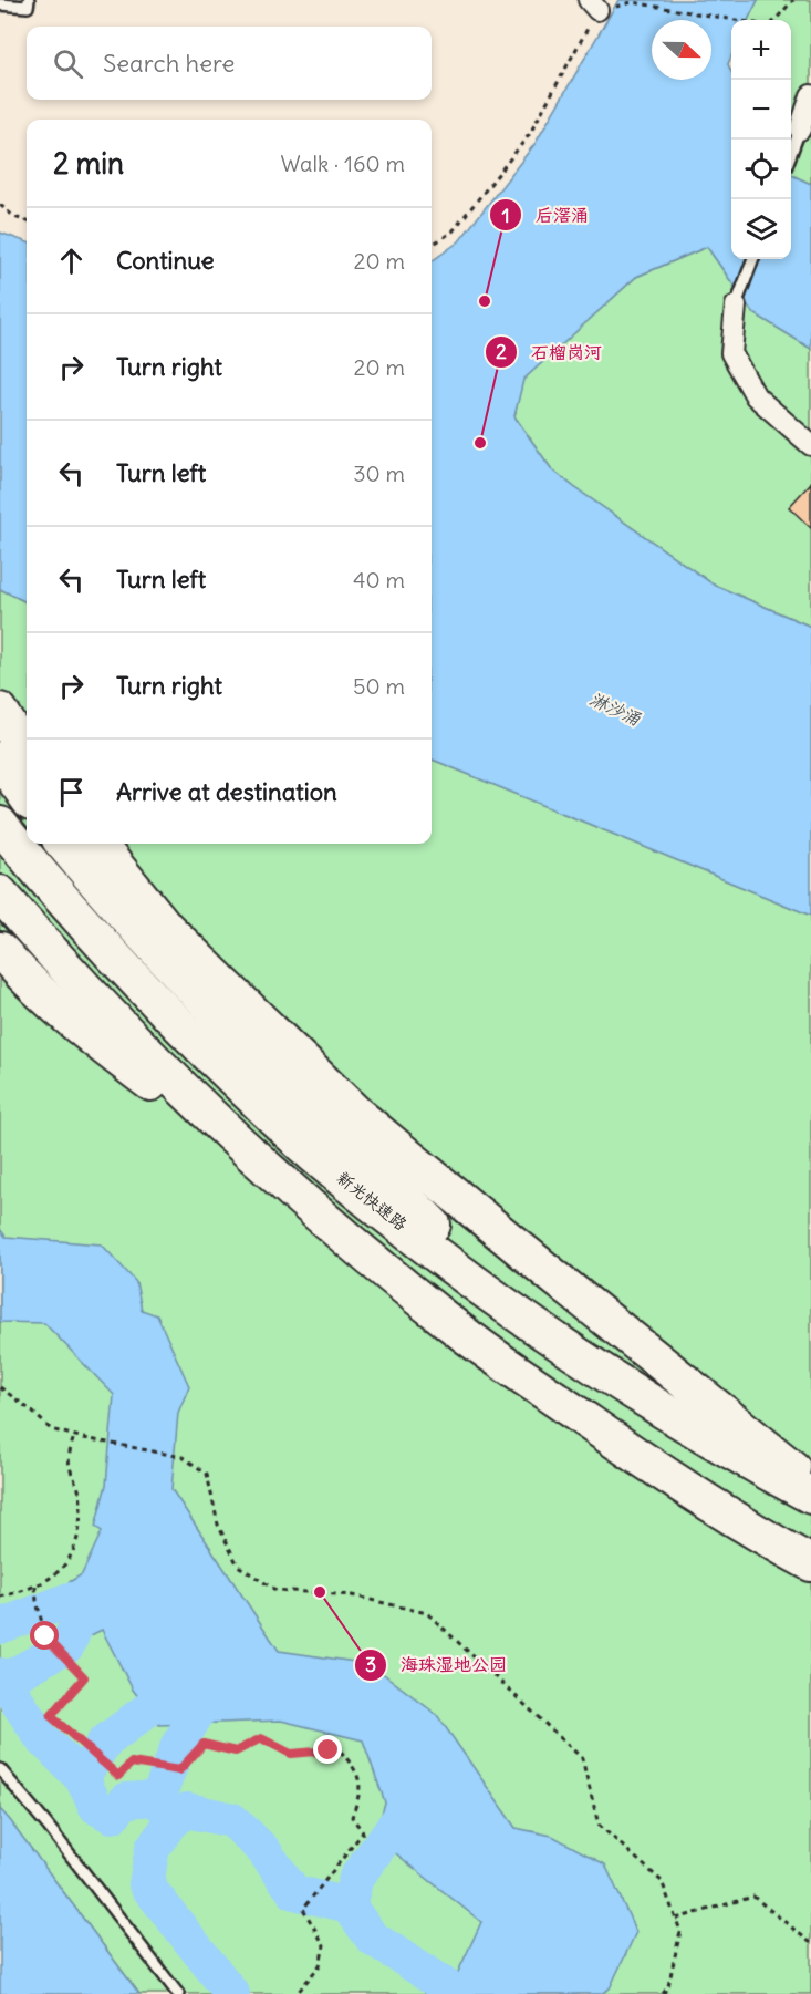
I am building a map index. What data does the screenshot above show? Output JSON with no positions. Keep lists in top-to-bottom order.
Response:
{
  "streets": {
    "highway": ["新光快速路"]
  },
  "water": ["淋沙涌"],
  "places": ["后滘涌", "石榴岗河", "海珠湿地公园"],
  "north": "right",
  "page": {
    "map_buttons": ["+", "−"],
    "search": "Search here",
    "heading": ["2 min", "Walk · 160 m"],
    "list": [
      ["Continue", "20 m"],
      ["Turn right", "20 m"],
      ["Turn left", "30 m"],
      ["Turn left", "40 m"],
      ["Turn right", "50 m"],
      "Arrive at destination"
    ]
  }
}
